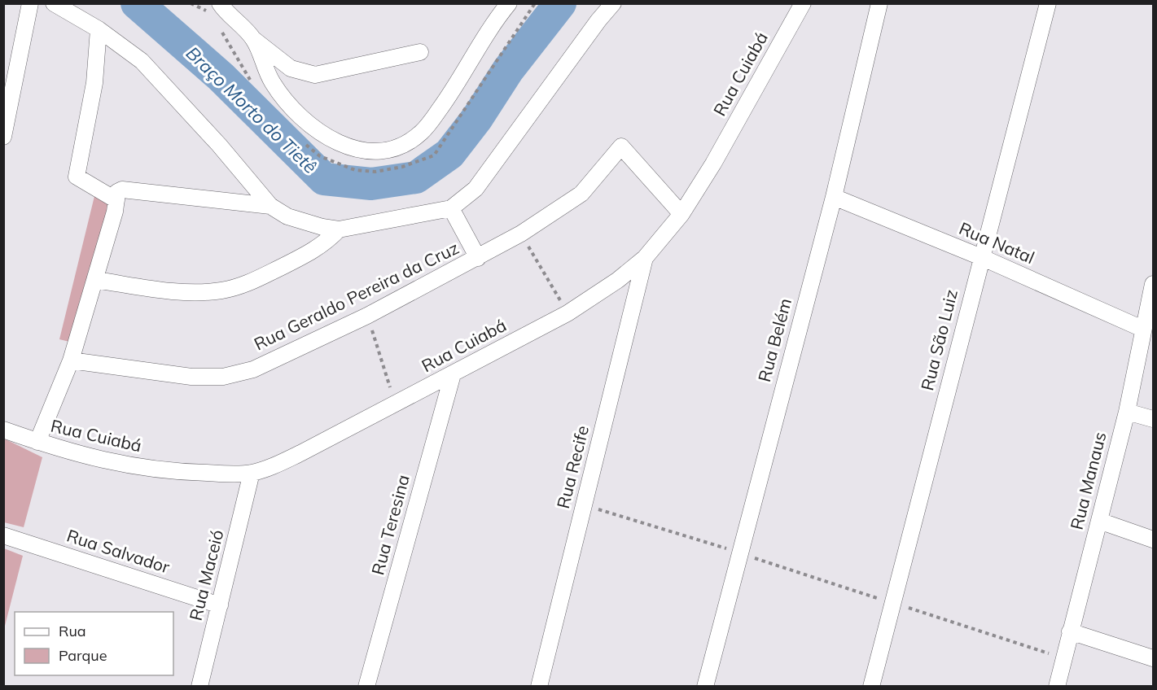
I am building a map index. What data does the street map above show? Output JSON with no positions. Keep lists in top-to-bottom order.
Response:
{
  "streets": {
    "street": [
      "Rua Cuiabá",
      "Rua Natal",
      "Rua Geraldo Pereira da Cruz",
      "Rua Belém",
      "Rua São Luiz",
      "Rua Recife",
      "Rua Manaus",
      "Rua Teresina",
      "Rua Salvador",
      "Rua Maceió"
    ]
  },
  "crossings": [
    ["Rua Cuiabá", "Rua Geraldo Pereira da Cruz"],
    ["Rua Cuiabá", "Rua Recife"],
    ["Rua Cuiabá", "Rua Teresina"],
    ["Rua Cuiabá", "Rua Maceió"],
    ["Rua Natal", "Rua Belém"],
    ["Rua Natal", "Rua São Luiz"],
    ["Rua Natal", "Rua Manaus"],
    ["Rua Salvador", "Rua Maceió"]
  ],
  "water": ["Braço Morto do Tietê"],
  "legend": ["Rua", "Parque"]
}
